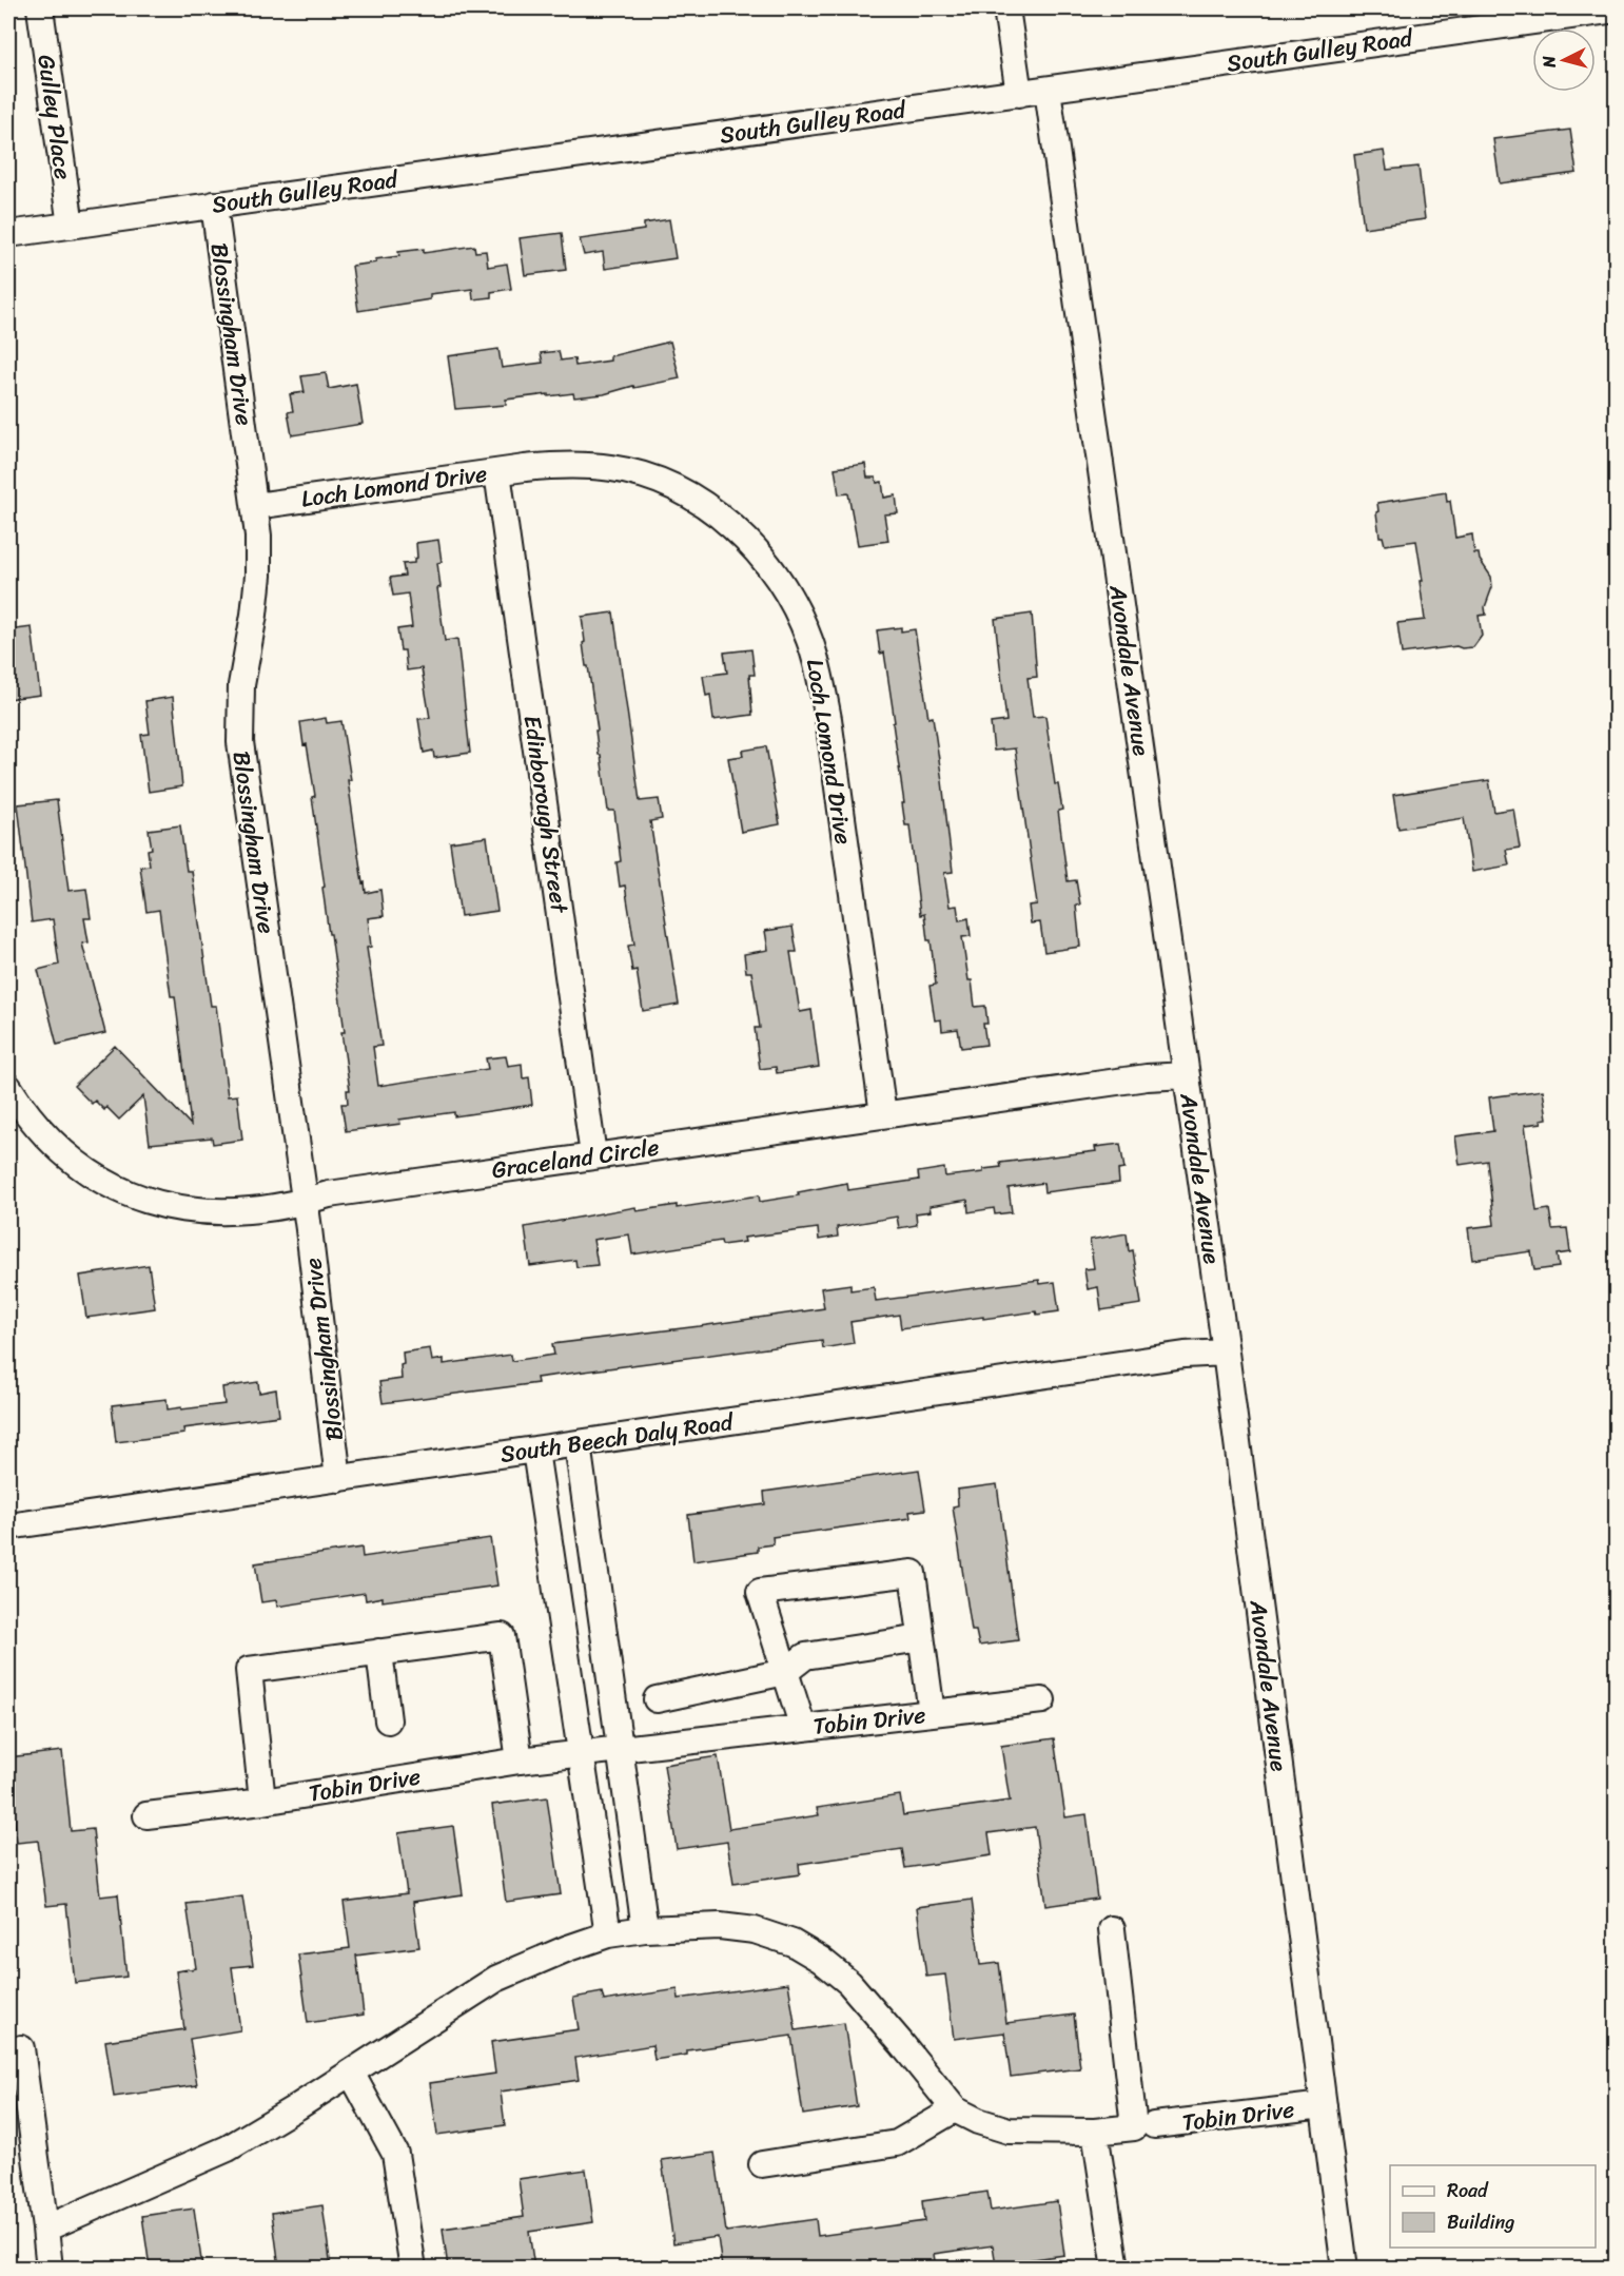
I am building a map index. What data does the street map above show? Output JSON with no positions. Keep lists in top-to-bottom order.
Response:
{
  "streets": {
    "street": [
      "South Gulley Road",
      "Gulley Place",
      "Blossingham Drive",
      "Loch Lomond Drive",
      "Avondale Avenue",
      "Edinborough Street",
      "Graceland Circle",
      "South Beech Daly Road",
      "Tobin Drive"
    ]
  },
  "crossings": [
    ["South Gulley Road", "Gulley Place"],
    ["South Gulley Road", "Blossingham Drive"],
    ["South Gulley Road", "Avondale Avenue"],
    ["Blossingham Drive", "Loch Lomond Drive"],
    ["Blossingham Drive", "Graceland Circle"],
    ["Blossingham Drive", "South Beech Daly Road"],
    ["Loch Lomond Drive", "Edinborough Street"],
    ["Loch Lomond Drive", "Graceland Circle"],
    ["Avondale Avenue", "Graceland Circle"],
    ["Avondale Avenue", "South Beech Daly Road"],
    ["Avondale Avenue", "Tobin Drive"],
    ["Edinborough Street", "Graceland Circle"]
  ],
  "legend": ["Road", "Building"],
  "north": "left"
}
